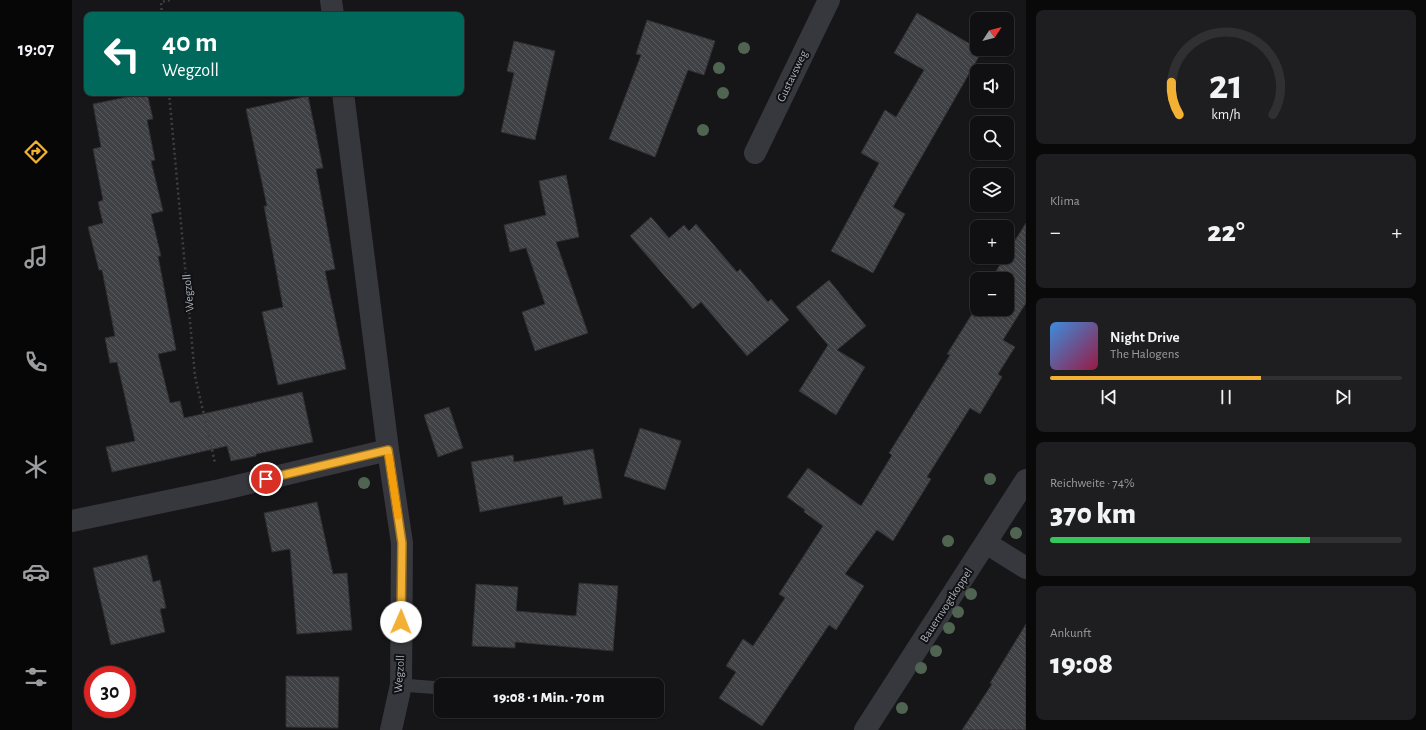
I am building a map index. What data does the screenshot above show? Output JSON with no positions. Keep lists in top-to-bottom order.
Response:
{
  "streets": {
    "street": ["Gustavsweg", "Wegzoll", "Bauernvogtkoppel"]
  },
  "north": "top right",
  "page": {
    "tabs": "19:07",
    "map_buttons": ["+", "−"],
    "turn": ["40 m", "Wegzoll"],
    "tile": [
      "Klima",
      ["Reichweite · 74%", "370 km"],
      ["Ankunft", "19:08"]
    ],
    "heat": ["−", "22°", "+"],
    "song": ["Night Drive", "The Halogens"],
    "limit": "30",
    "trip": "19:08 · 1 Min. · 70 m",
    "gauge": ["21", "km/h"]
  }
}
